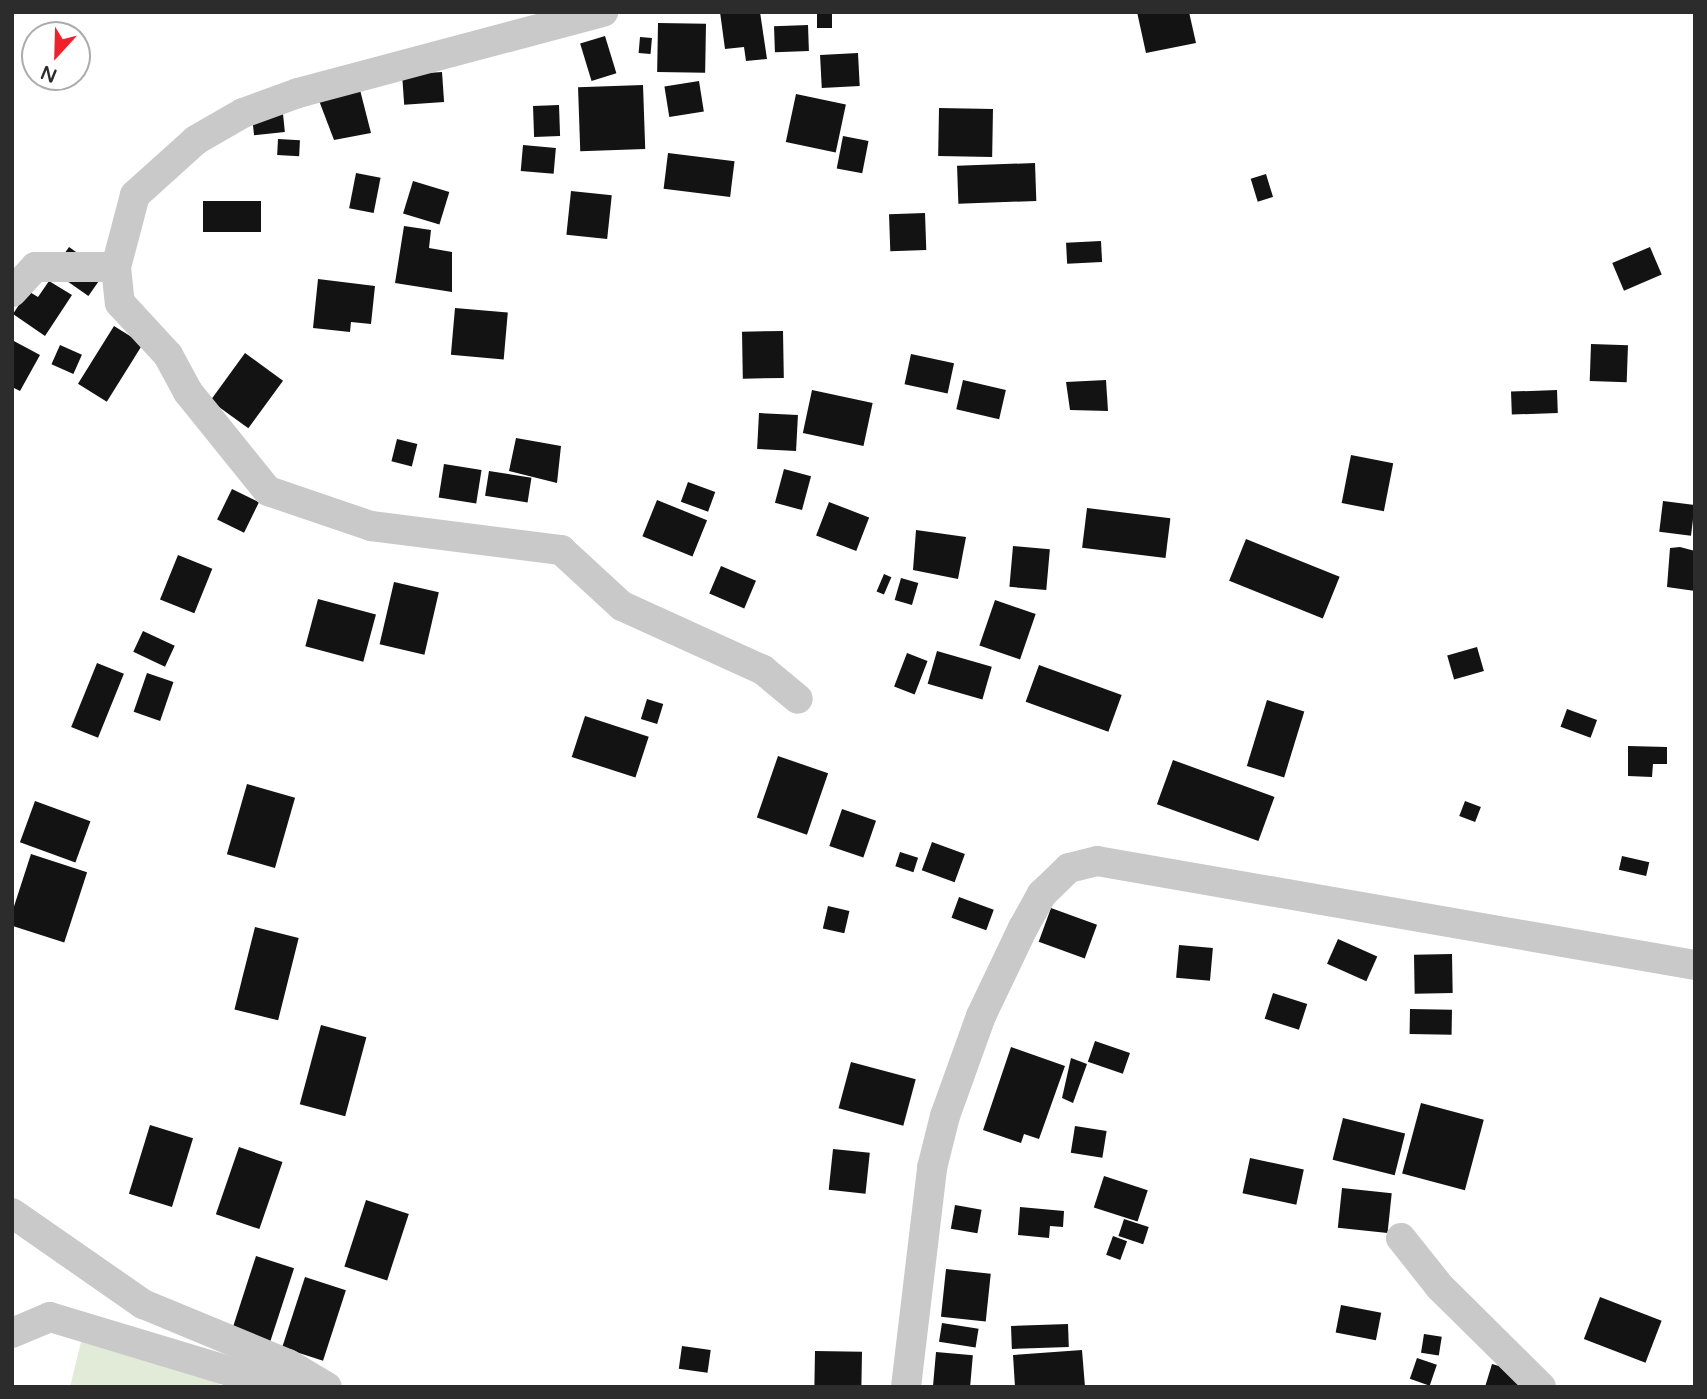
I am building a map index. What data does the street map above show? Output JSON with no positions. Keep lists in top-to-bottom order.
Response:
{
  "north": "bottom"
}
